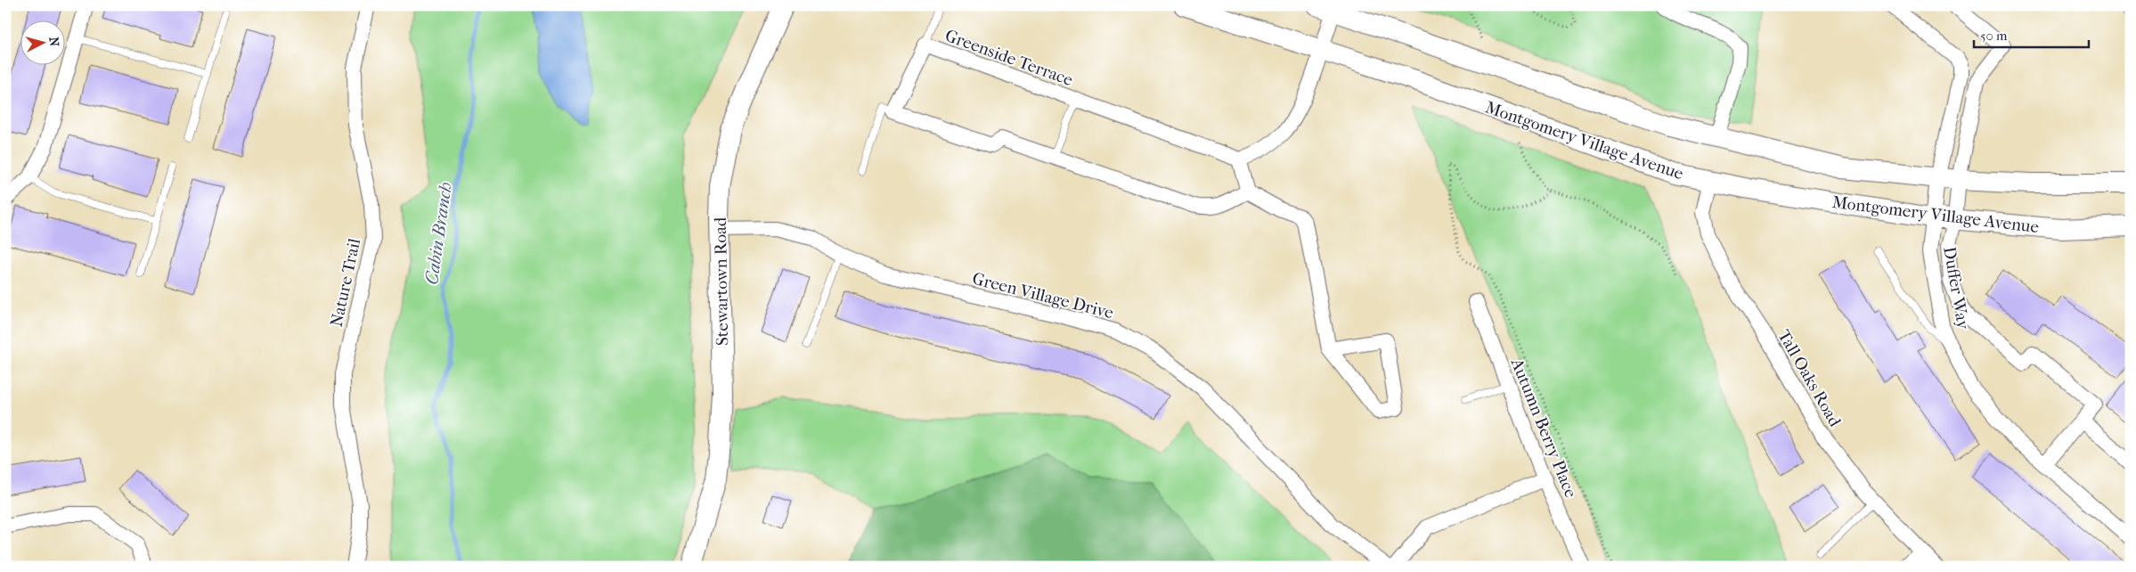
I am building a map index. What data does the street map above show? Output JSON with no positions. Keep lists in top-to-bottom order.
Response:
{
  "streets": {
    "main road": ["Montgomery Village Avenue", "Stewartown Road"],
    "street": [
      "Greenside Terrace",
      "Nature Trail",
      "Duffer Way",
      "Green Village Drive",
      "Tall Oaks Road",
      "Autumn Berry Place"
    ]
  },
  "crossings": [
    ["Montgomery Village Avenue", "Duffer Way"],
    ["Montgomery Village Avenue", "Tall Oaks Road"],
    ["Stewartown Road", "Green Village Drive"]
  ],
  "water": ["Cabin Branch"],
  "scale_bar": "50 m",
  "north": "right"
}
